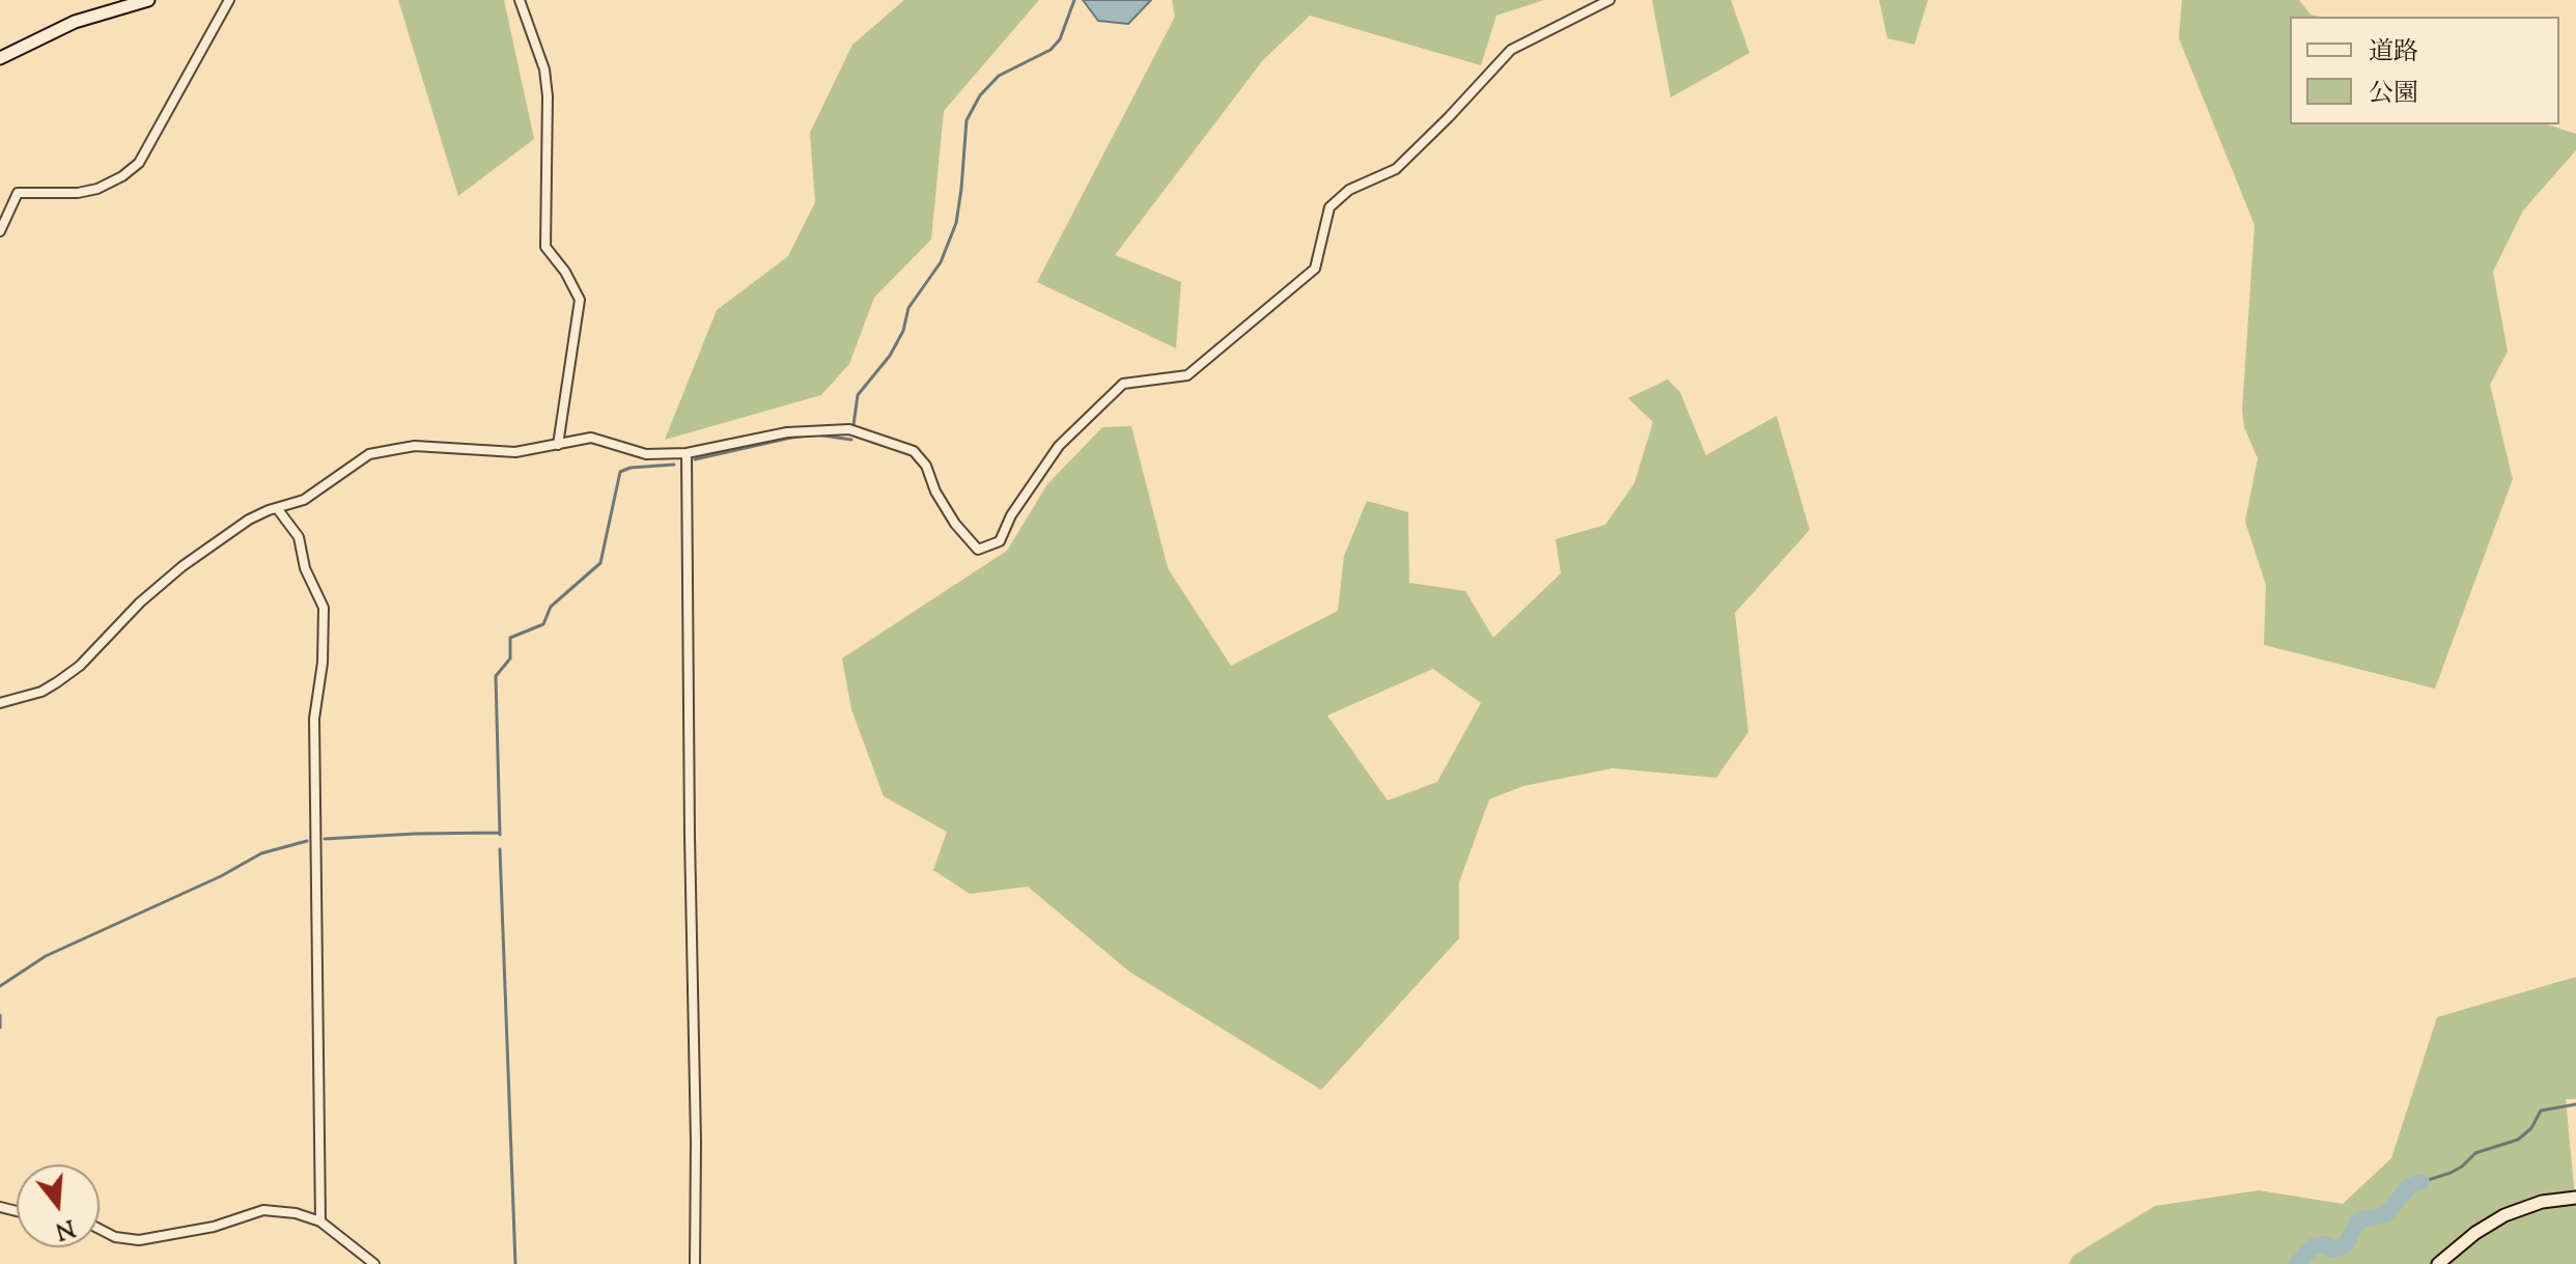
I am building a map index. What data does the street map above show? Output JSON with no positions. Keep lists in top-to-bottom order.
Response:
{
  "legend": ["道路", "公園"],
  "north": "bottom"
}
